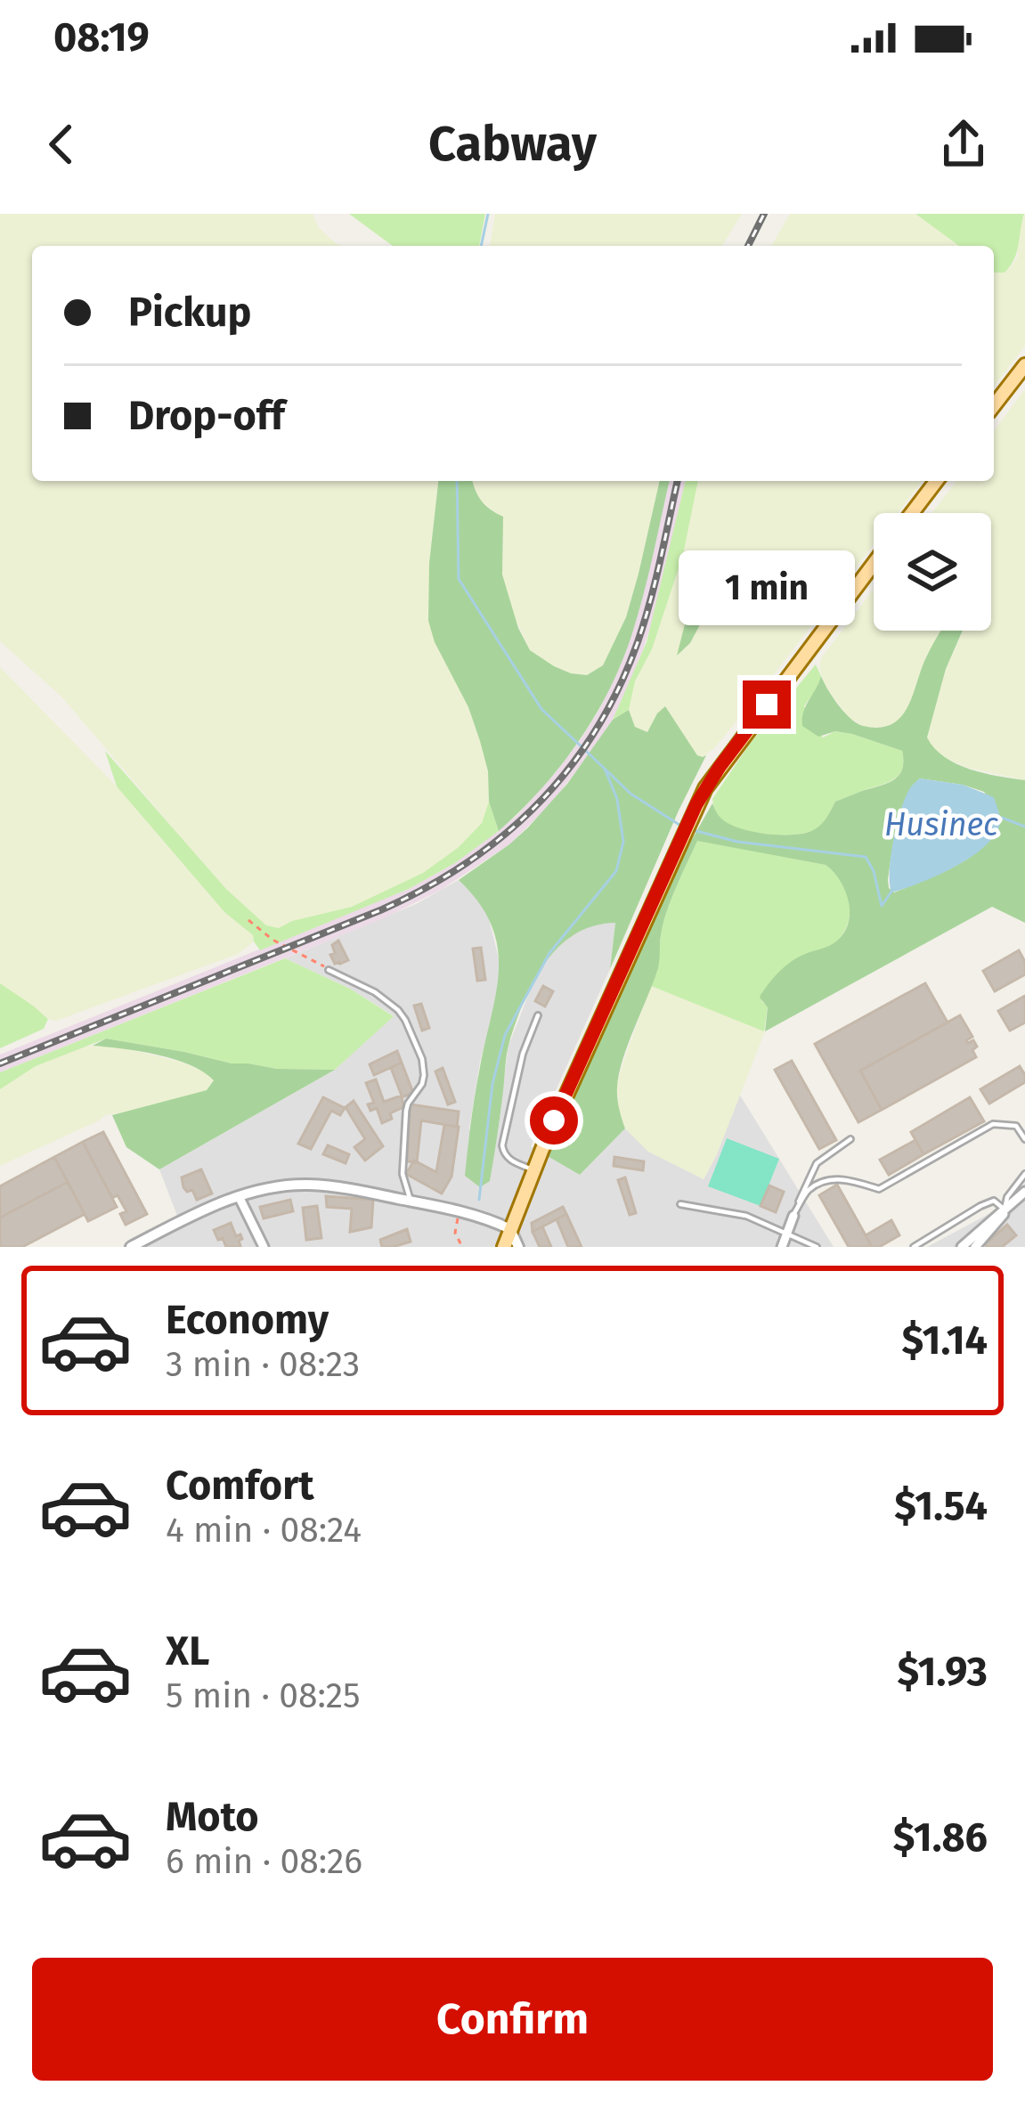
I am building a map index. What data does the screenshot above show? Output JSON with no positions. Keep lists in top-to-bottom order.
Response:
{
  "water": ["Husinec"],
  "page": {
    "status": "08:19",
    "header": "Cabway",
    "banner": ["Pickup", "Drop-off"],
    "bubble": "1 min",
    "list": [
      {
        "name": "Economy",
        "note": "3 min · 08:23",
        "value": "$1.14"
      },
      {
        "name": "Comfort",
        "note": "4 min · 08:24",
        "value": "$1.54"
      },
      {
        "name": "XL",
        "note": "5 min · 08:25",
        "value": "$1.93"
      },
      {
        "name": "Moto",
        "note": "6 min · 08:26",
        "value": "$1.86"
      }
    ],
    "buttons": "Confirm"
  }
}
